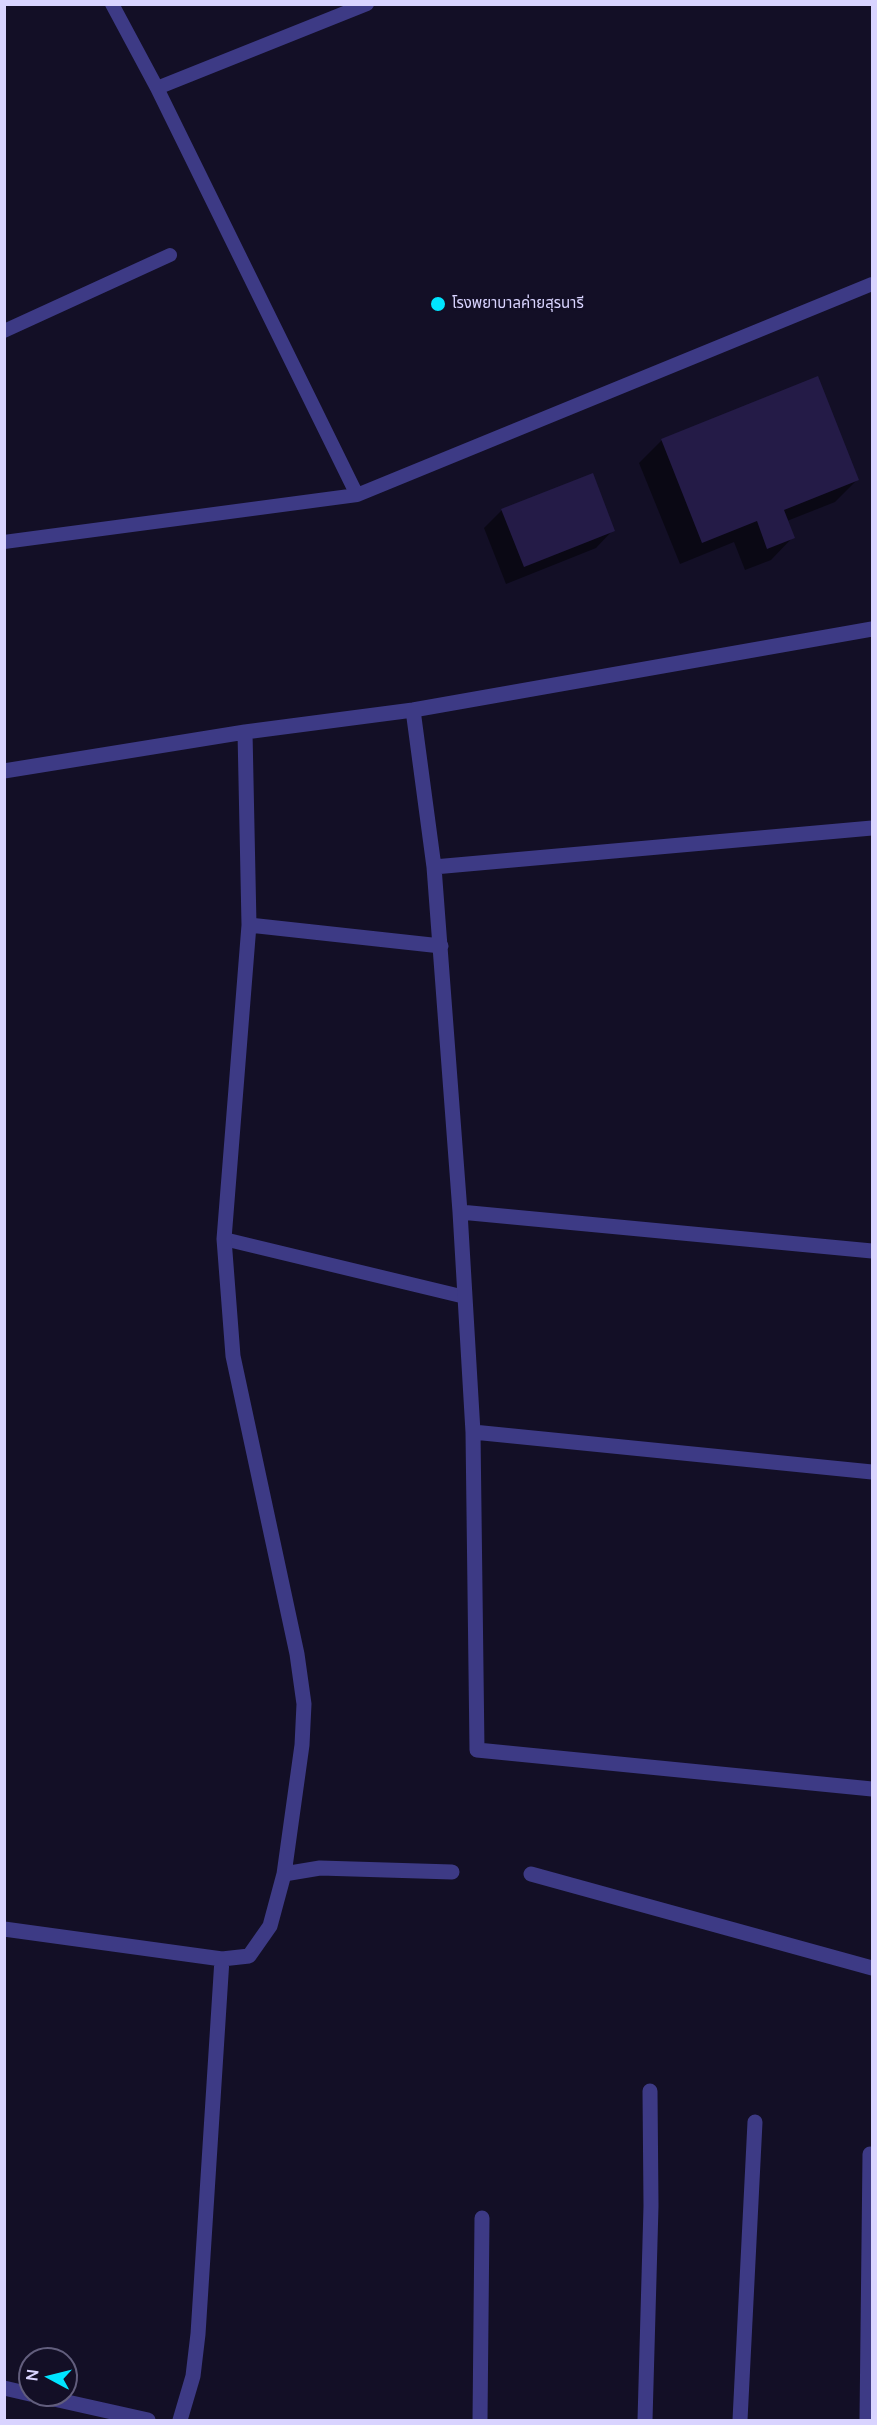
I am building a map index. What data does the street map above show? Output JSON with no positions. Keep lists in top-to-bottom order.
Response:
{
  "places": ["โรงพยาบาลค่ายสุรนารี"],
  "north": "left"
}
